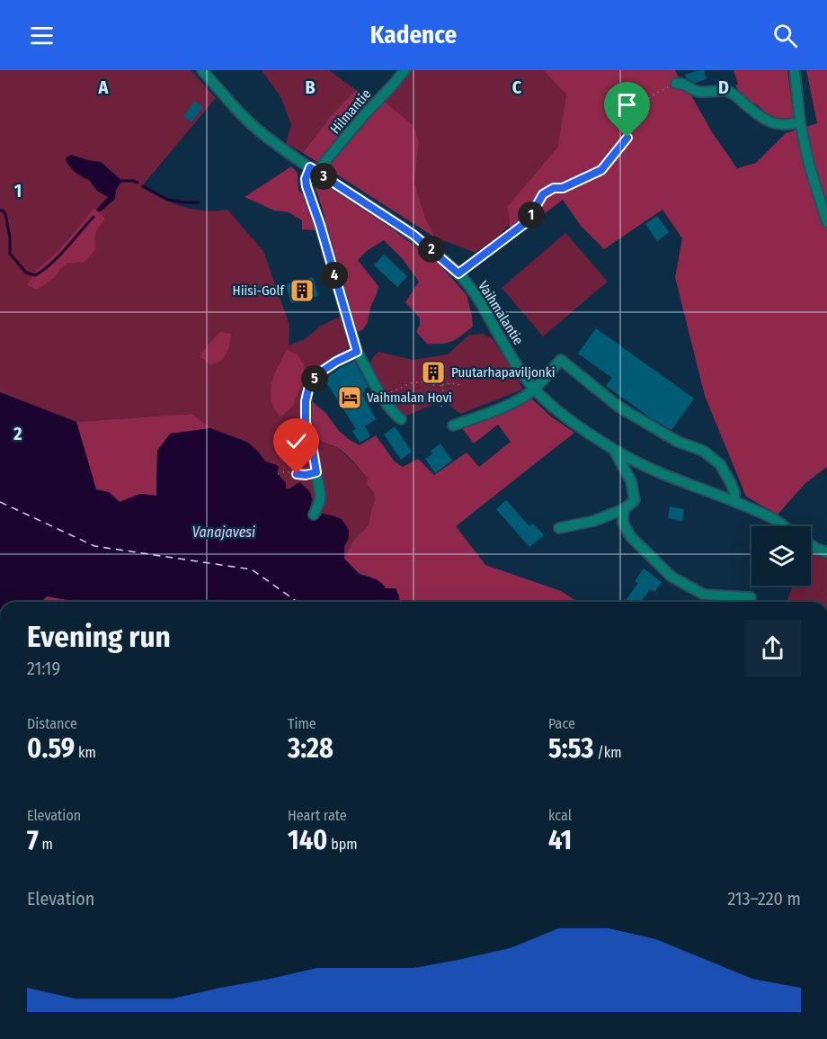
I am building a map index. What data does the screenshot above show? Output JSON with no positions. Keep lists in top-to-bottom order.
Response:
{
  "streets": {
    "street": ["Hilmantie", "Vaihmalantie"]
  },
  "crossings": [
    ["Hilmantie", "Vaihmalantie"]
  ],
  "water": ["Vanajavesi"],
  "places": {
    "building": ["Hiisi-Golf", "Puutarhapaviljonki"],
    "hotel": ["Vaihmalan Hovi"]
  },
  "page": {
    "header": "Kadence",
    "pins": [
      "3",
      "1",
      "2",
      "4",
      "5"
    ],
    "heading": ["Evening run", "21:19"],
    "stats": [
      ["Distance", "0.59 km"],
      ["Time", "3:28"],
      ["Pace", "5:53 /km"],
      ["Elevation", "7 m"],
      ["Heart rate", "140 bpm"],
      ["kcal", "41"]
    ],
    "chart": ["Elevation", "213–220 m"]
  },
  "grid": {
    "columns": [
      "A",
      "B",
      "C",
      "D"
    ],
    "rows": ["1", "2"]
  }
}
